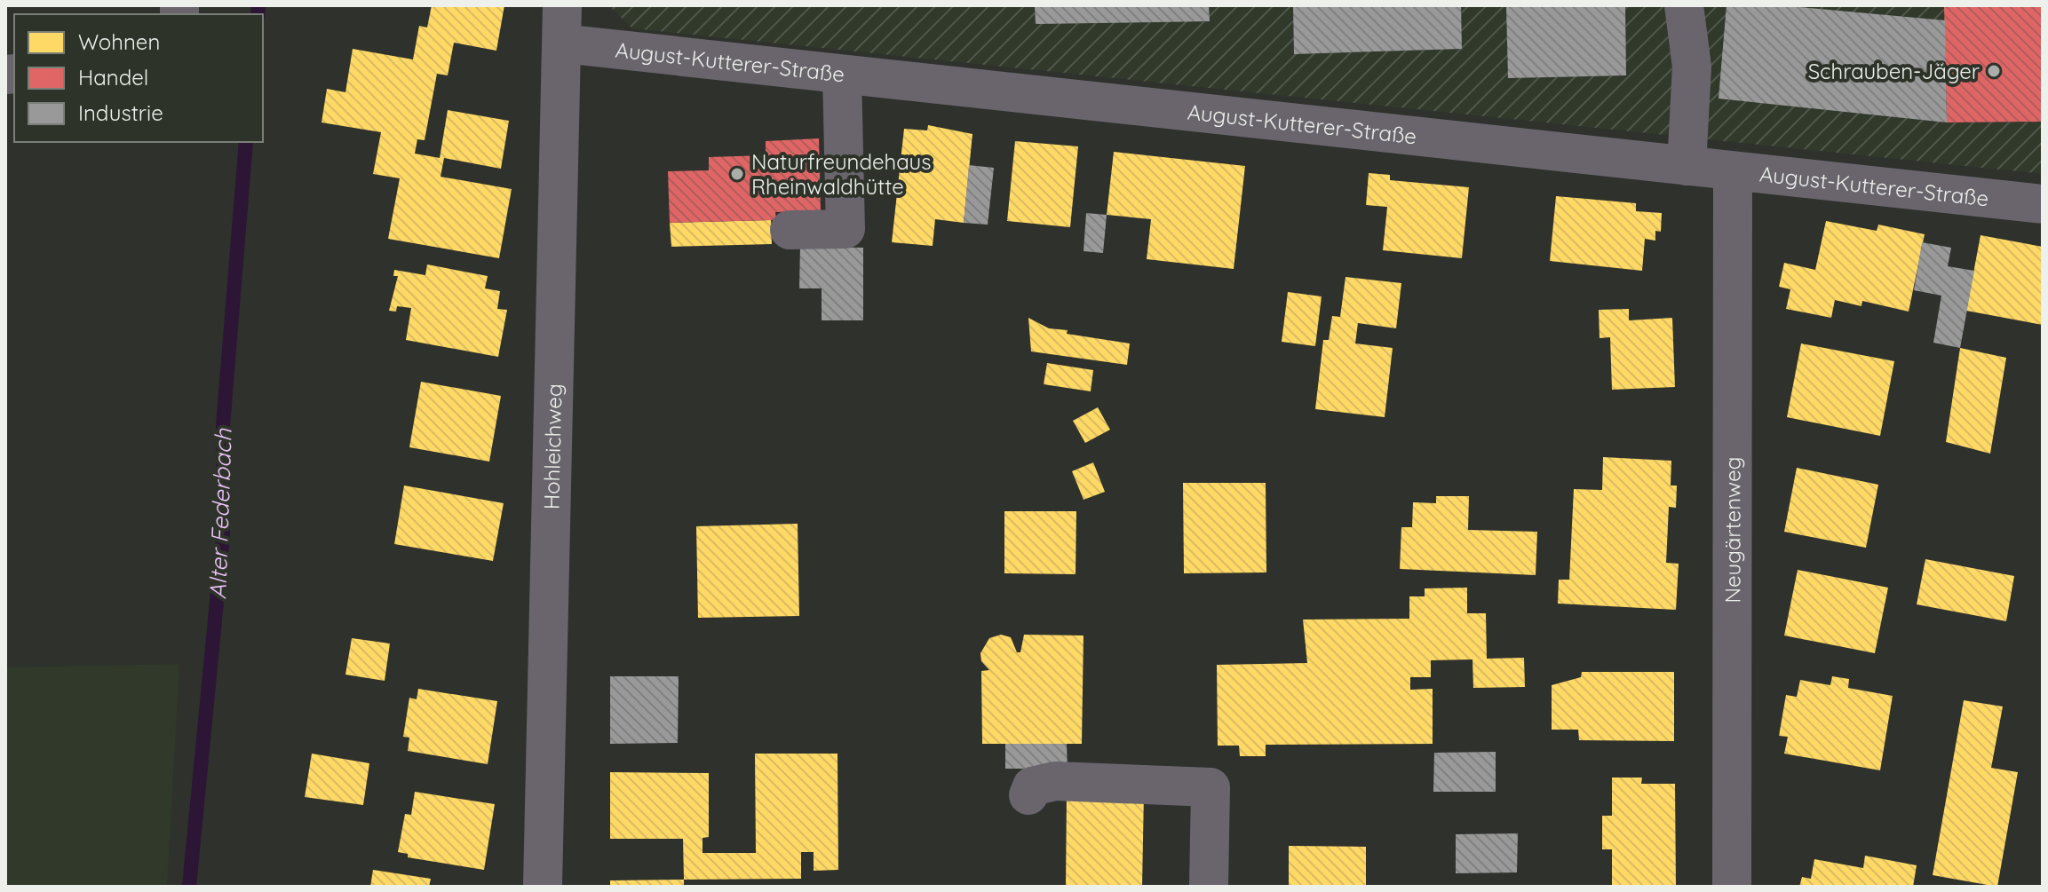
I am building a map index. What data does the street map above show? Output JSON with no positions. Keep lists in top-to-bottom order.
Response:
{
  "streets": {
    "street": ["August-Kutterer-Straße", "Hohleichweg", "Neugärtenweg"]
  },
  "crossings": [
    ["August-Kutterer-Straße", "Hohleichweg"],
    ["August-Kutterer-Straße", "Neugärtenweg"]
  ],
  "water": ["Alter Federbach"],
  "places": ["Schrauben-Jäger", "Naturfreundehaus Rheinwaldhütte"],
  "legend": ["Wohnen", "Handel", "Industrie"]
}
